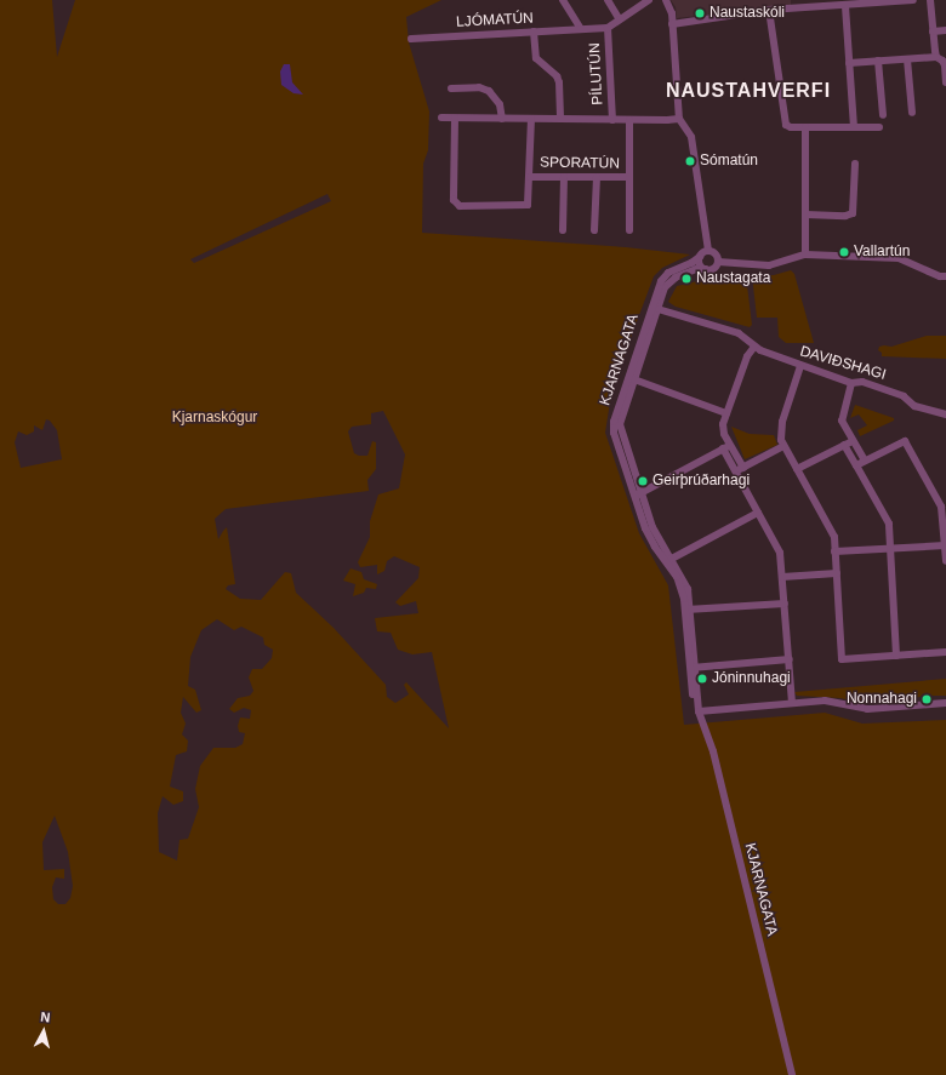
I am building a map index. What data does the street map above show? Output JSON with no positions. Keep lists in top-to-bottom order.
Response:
{
  "streets": {
    "street": [
      "LJÓMATÚN",
      "PÍLUTÚN",
      "SPORATÚN",
      "KJARNAGATA",
      "DAVIÐSHAGI"
    ]
  },
  "crossings": [
    ["LJÓMATÚN", "PÍLUTÚN"],
    ["KJARNAGATA", "DAVIÐSHAGI"]
  ],
  "districts": ["NAUSTAHVERFI"],
  "parks": ["Kjarnaskógur"],
  "places": [
    "Naustaskóli",
    "Sómatún",
    "Vallartún",
    "Naustagata",
    "Geirþrúðarhagi",
    "Jóninnuhagi",
    "Nonnahagi"
  ],
  "north": "top"
}
